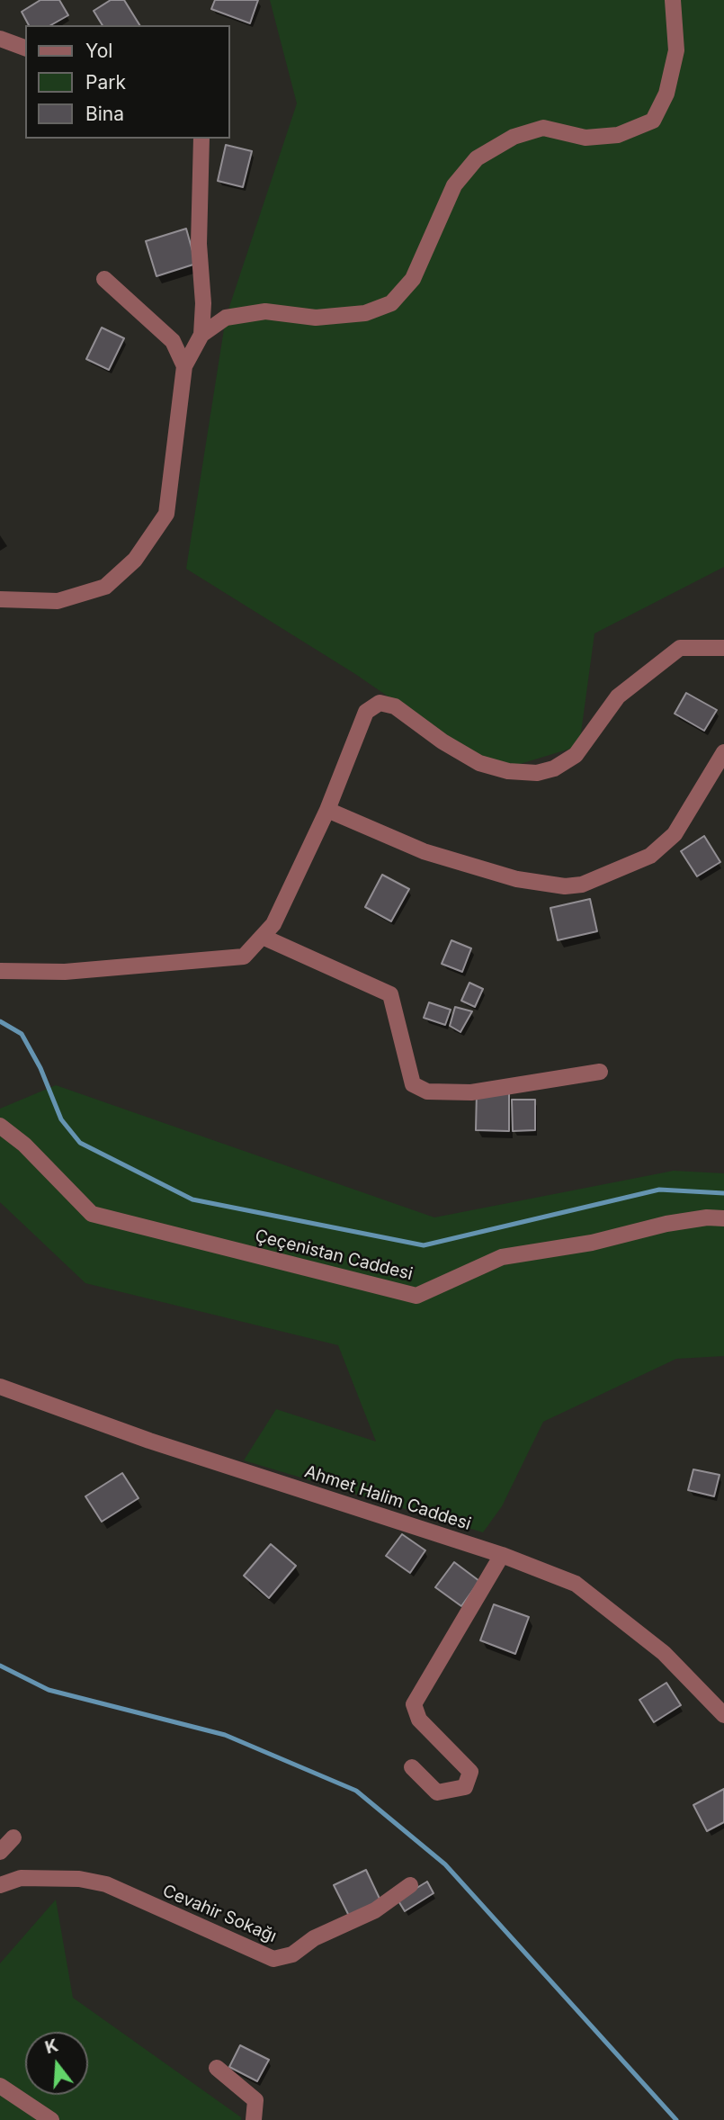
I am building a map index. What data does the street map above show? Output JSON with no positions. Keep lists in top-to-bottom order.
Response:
{
  "streets": {
    "street": ["Çeçenistan Caddesi", "Ahmet Halim Caddesi", "Cevahir Sokağı"]
  },
  "legend": ["Yol", "Park", "Bina"],
  "north": "top"
}
